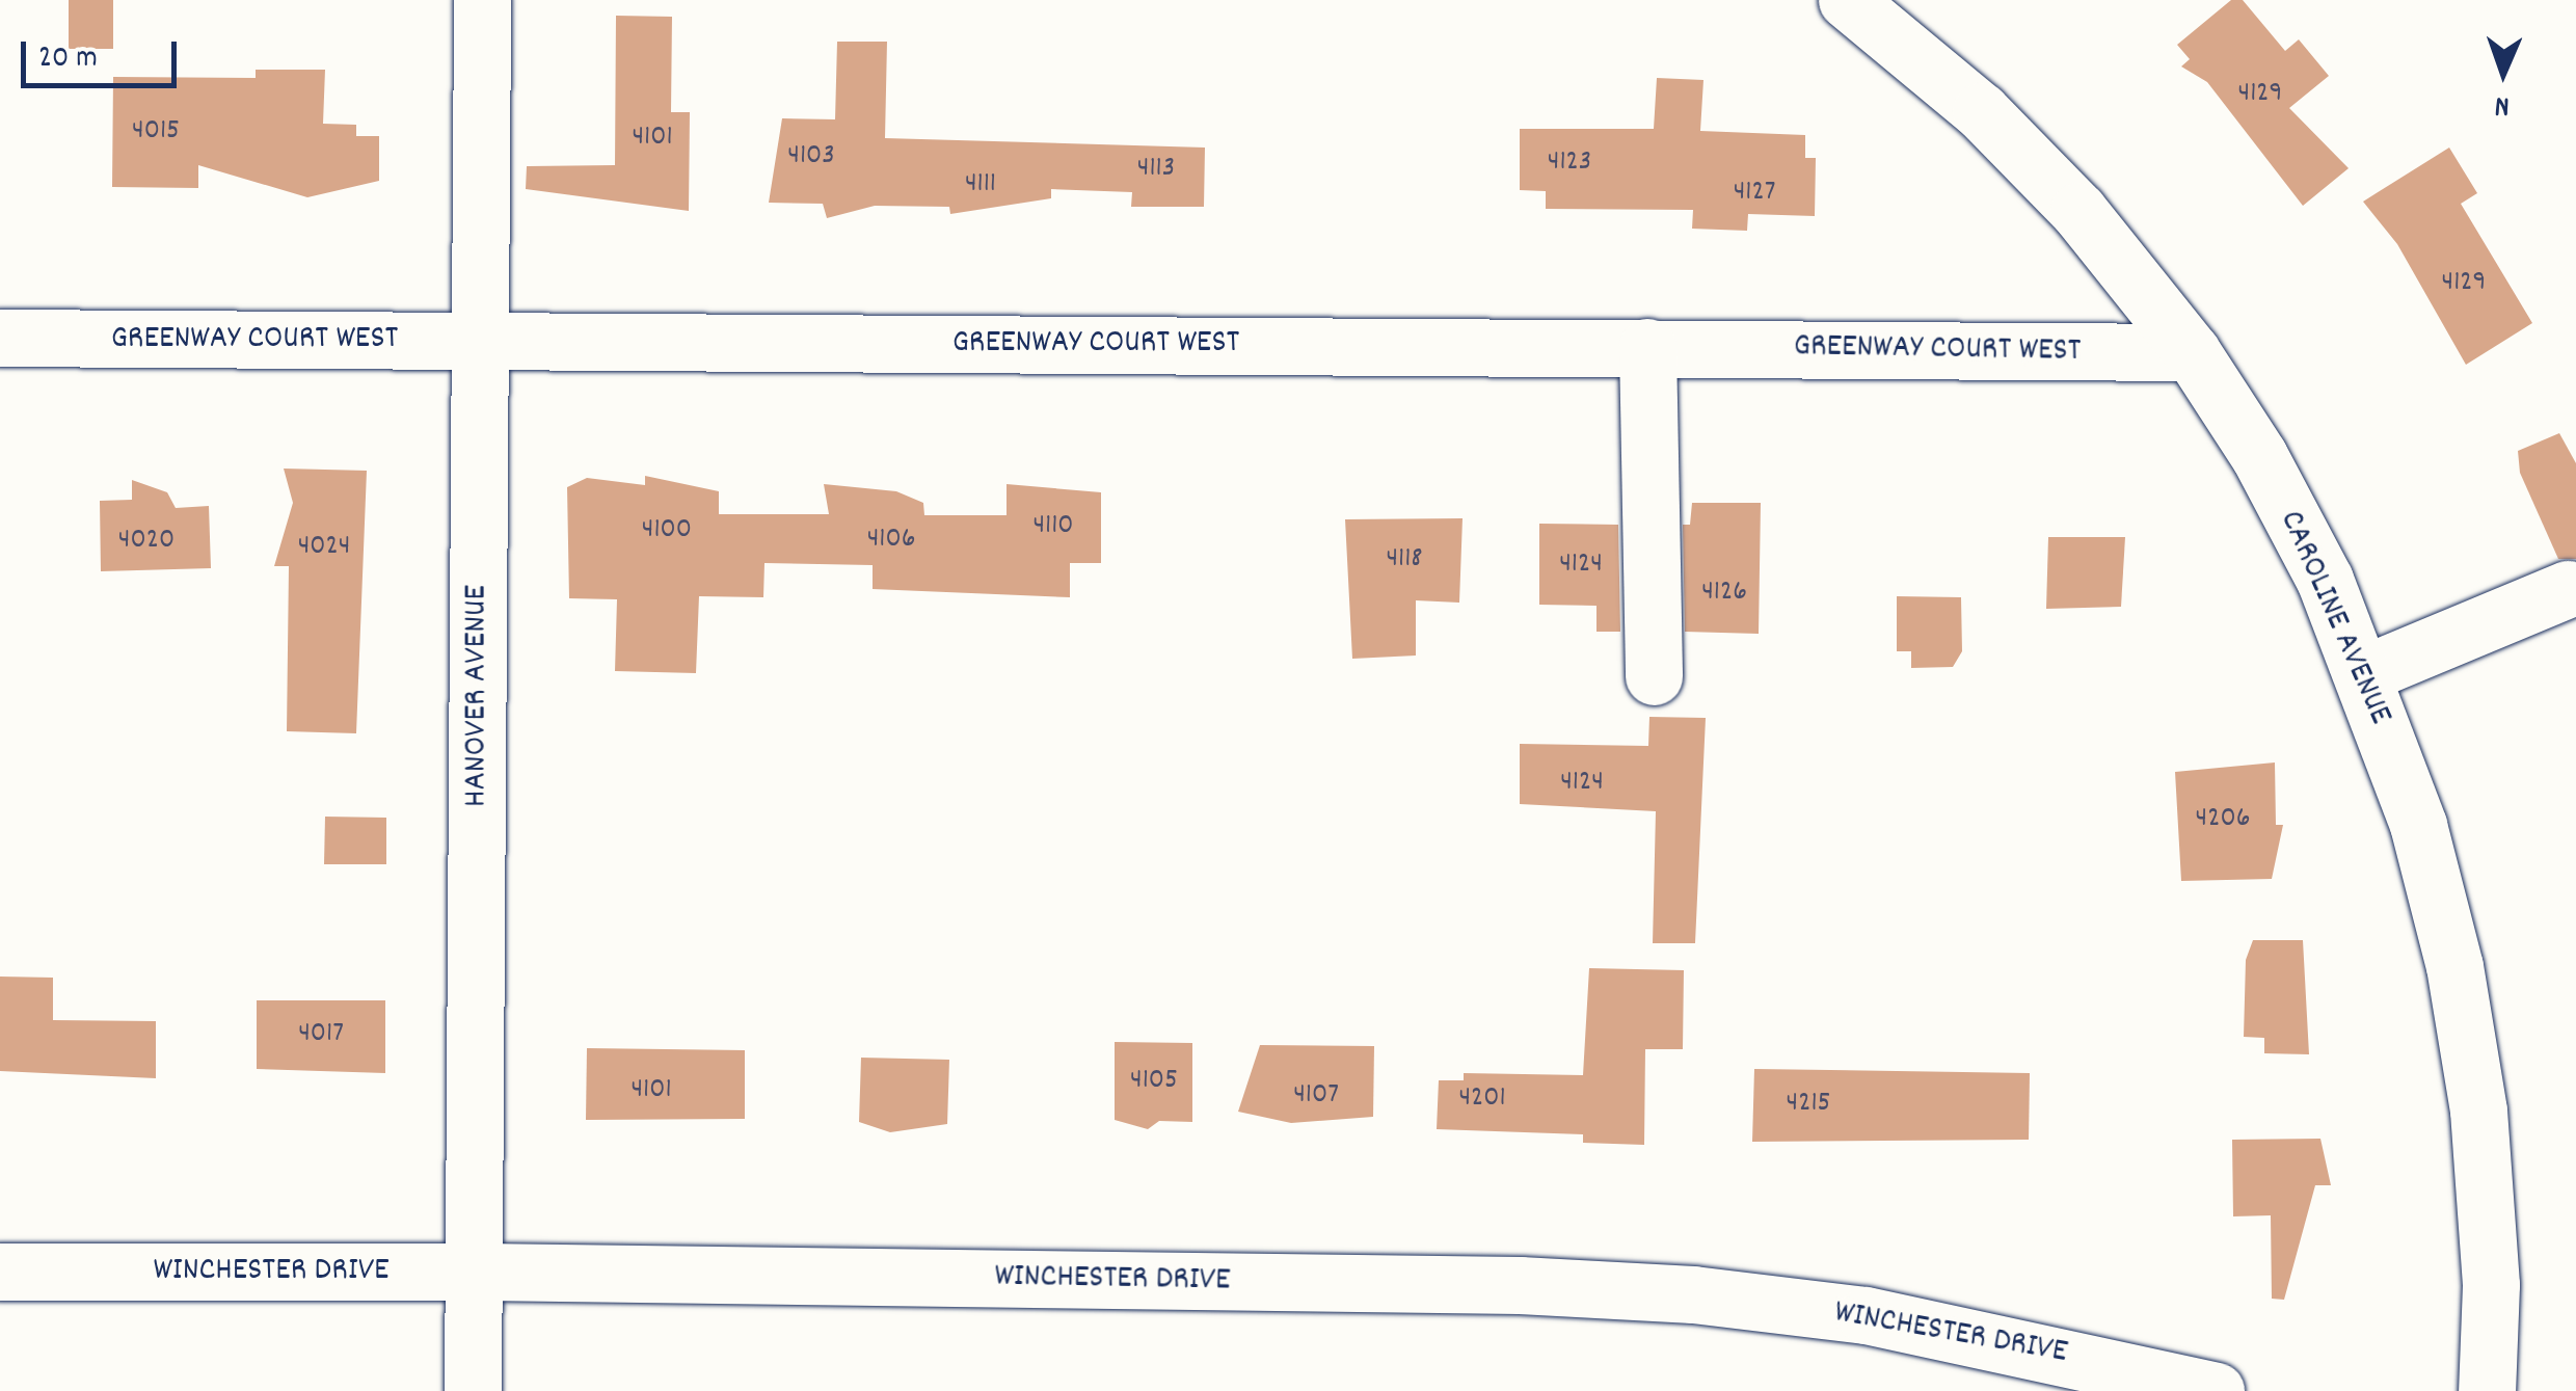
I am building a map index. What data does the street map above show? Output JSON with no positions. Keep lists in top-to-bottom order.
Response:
{
  "streets": {
    "street": [
      "GREENWAY COURT WEST",
      "CAROLINE AVENUE",
      "HANOVER AVENUE",
      "WINCHESTER DRIVE"
    ]
  },
  "crossings": [
    ["GREENWAY COURT WEST", "CAROLINE AVENUE"],
    ["GREENWAY COURT WEST", "HANOVER AVENUE"],
    ["HANOVER AVENUE", "WINCHESTER DRIVE"]
  ],
  "house_numbers": [
    "4129",
    "4015",
    "4101",
    "4103",
    "4123",
    "4113",
    "4111",
    "4127",
    "4129",
    "4110",
    "4100",
    "4106",
    "4020",
    "4024",
    "4118",
    "4124",
    "4126",
    "4124",
    "4206",
    "4017",
    "4105",
    "4101",
    "4107",
    "4201",
    "4215"
  ],
  "scale_bar": "20 m",
  "north": "bottom"
}
